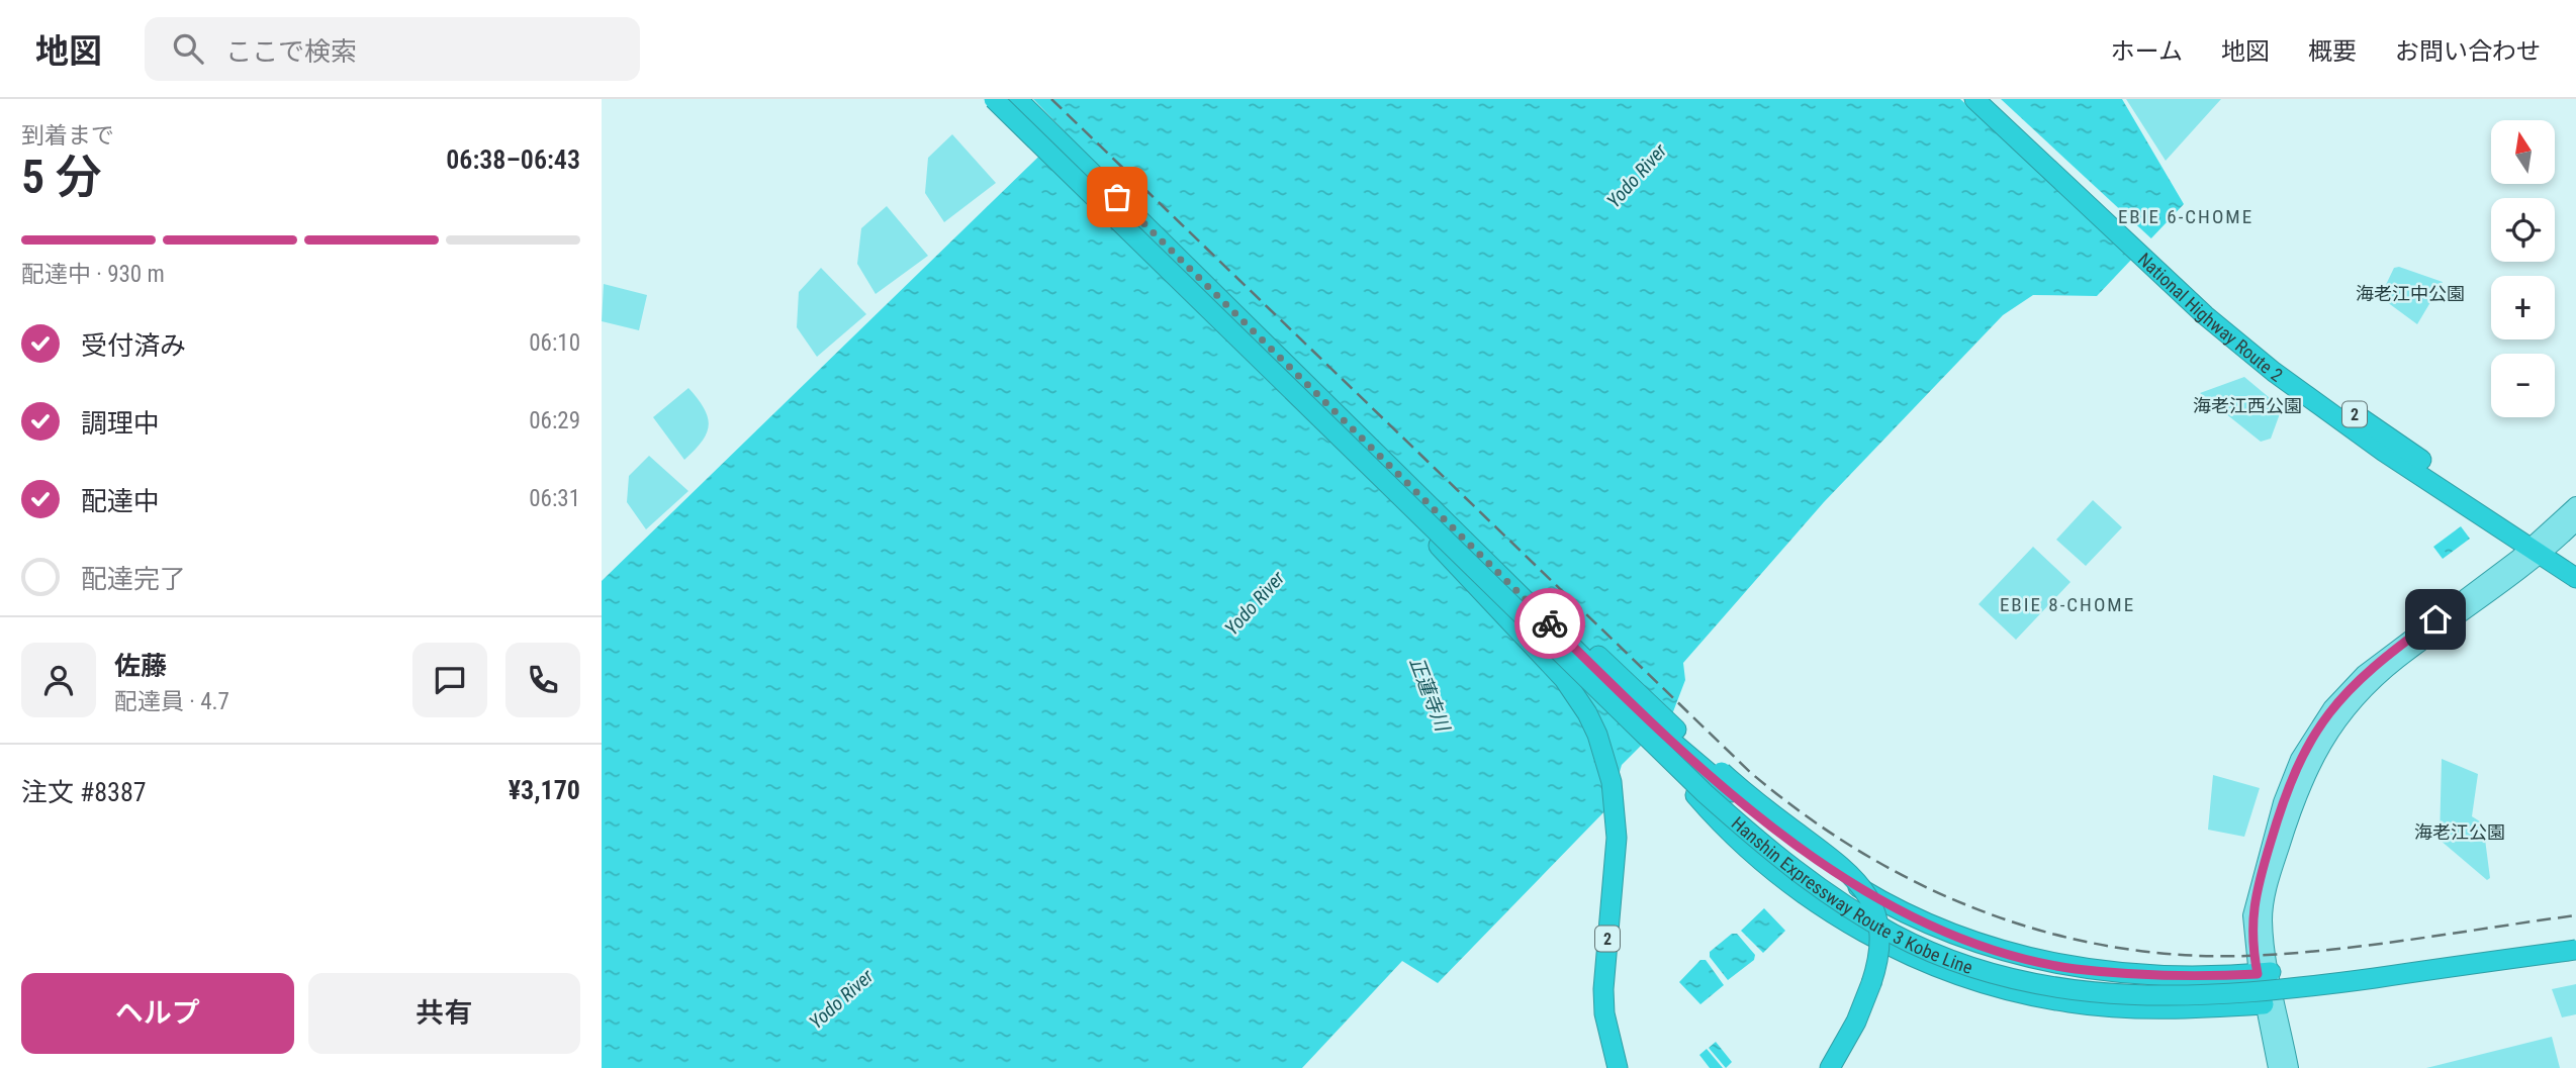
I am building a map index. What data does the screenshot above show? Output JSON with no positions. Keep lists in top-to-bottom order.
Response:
{
  "streets": {
    "highway": ["National Highway Route 2", "2", "Hanshin Expressway Route 3 Kobe Line"]
  },
  "crossings": [
    ["2", "Hanshin Expressway Route 3 Kobe Line"]
  ],
  "districts": ["EBIE 6-CHOME", "EBIE 8-CHOME"],
  "water": ["Yodo River", "正蓮寺川"],
  "parks": ["海老江中公園", "海老江西公園", "海老江公園"],
  "north": "top",
  "page": {
    "header": "地図",
    "search": "ここで検索",
    "nav": [
      "ホーム",
      "地図",
      "概要",
      "お問い合わせ"
    ],
    "heading": ["5 分", "到着まで", "06:38–06:43"],
    "panel": [
      "佐藤",
      "配達員 · 4.7",
      "注文 #8387",
      "¥3,170"
    ],
    "map_buttons": ["+", "−"],
    "bar": "配達中 · 930 m",
    "list": [
      ["受付済み", "06:10"],
      ["調理中", "06:29"],
      ["配達中", "06:31"],
      "配達完了"
    ],
    "buttons": ["ヘルプ", "共有"]
  }
}
